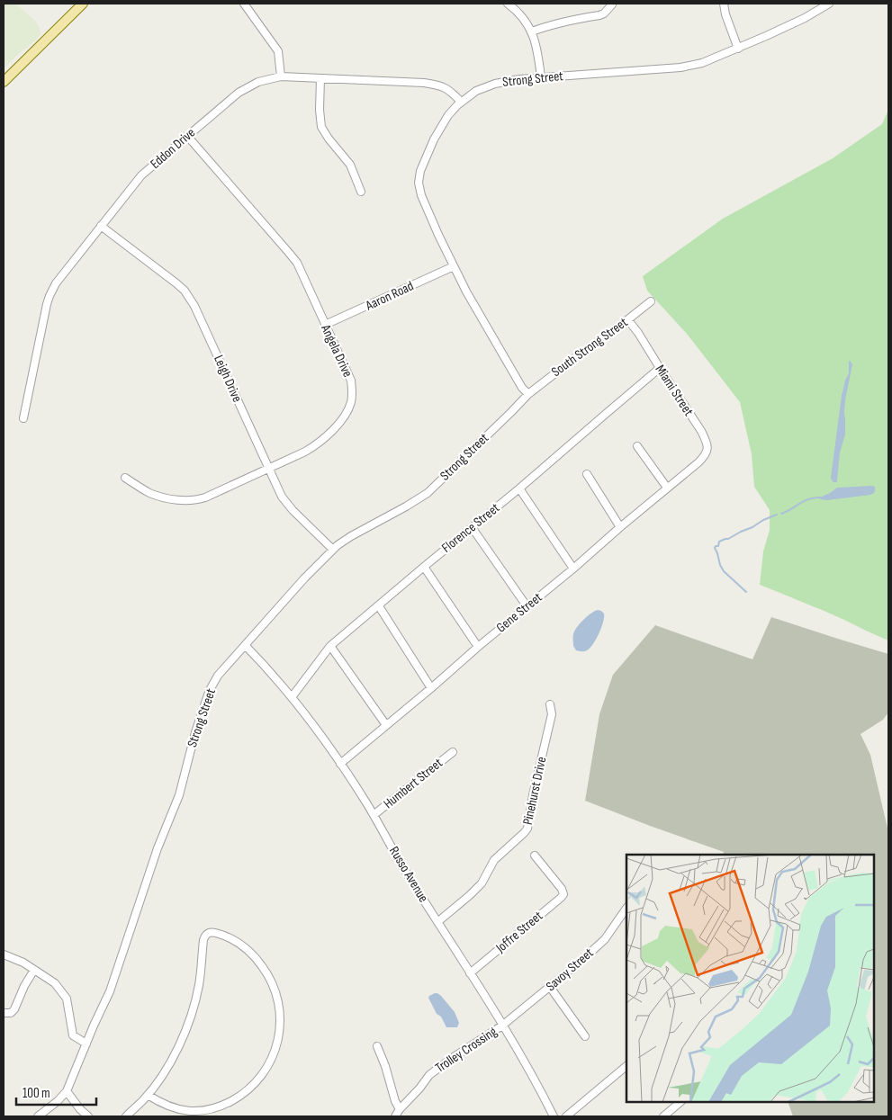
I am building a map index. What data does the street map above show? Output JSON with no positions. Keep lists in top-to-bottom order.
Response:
{
  "streets": {
    "street": [
      "Strong Street",
      "Eddon Drive",
      "Aaron Road",
      "South Strong Street",
      "Angela Drive",
      "Leigh Drive",
      "Miami Street",
      "Florence Street",
      "Gene Street",
      "Humbert Street",
      "Pinehurst Drive",
      "Russo Avenue",
      "Joffre Street",
      "Savoy Street",
      "Trolley Crossing"
    ]
  },
  "crossings": [
    ["Strong Street", "Eddon Drive"],
    ["Strong Street", "Aaron Road"],
    ["Strong Street", "South Strong Street"],
    ["Strong Street", "Leigh Drive"],
    ["Strong Street", "Russo Avenue"],
    ["Eddon Drive", "Angela Drive"],
    ["Eddon Drive", "Leigh Drive"],
    ["Aaron Road", "Angela Drive"],
    ["South Strong Street", "Miami Street"],
    ["Angela Drive", "Leigh Drive"],
    ["Miami Street", "Florence Street"],
    ["Miami Street", "Gene Street"],
    ["Florence Street", "Russo Avenue"],
    ["Gene Street", "Russo Avenue"],
    ["Humbert Street", "Russo Avenue"],
    ["Pinehurst Drive", "Russo Avenue"],
    ["Russo Avenue", "Joffre Street"],
    ["Russo Avenue", "Savoy Street"],
    ["Russo Avenue", "Trolley Crossing"],
    ["Savoy Street", "Trolley Crossing"]
  ],
  "scale_bar": "100 m"
}
